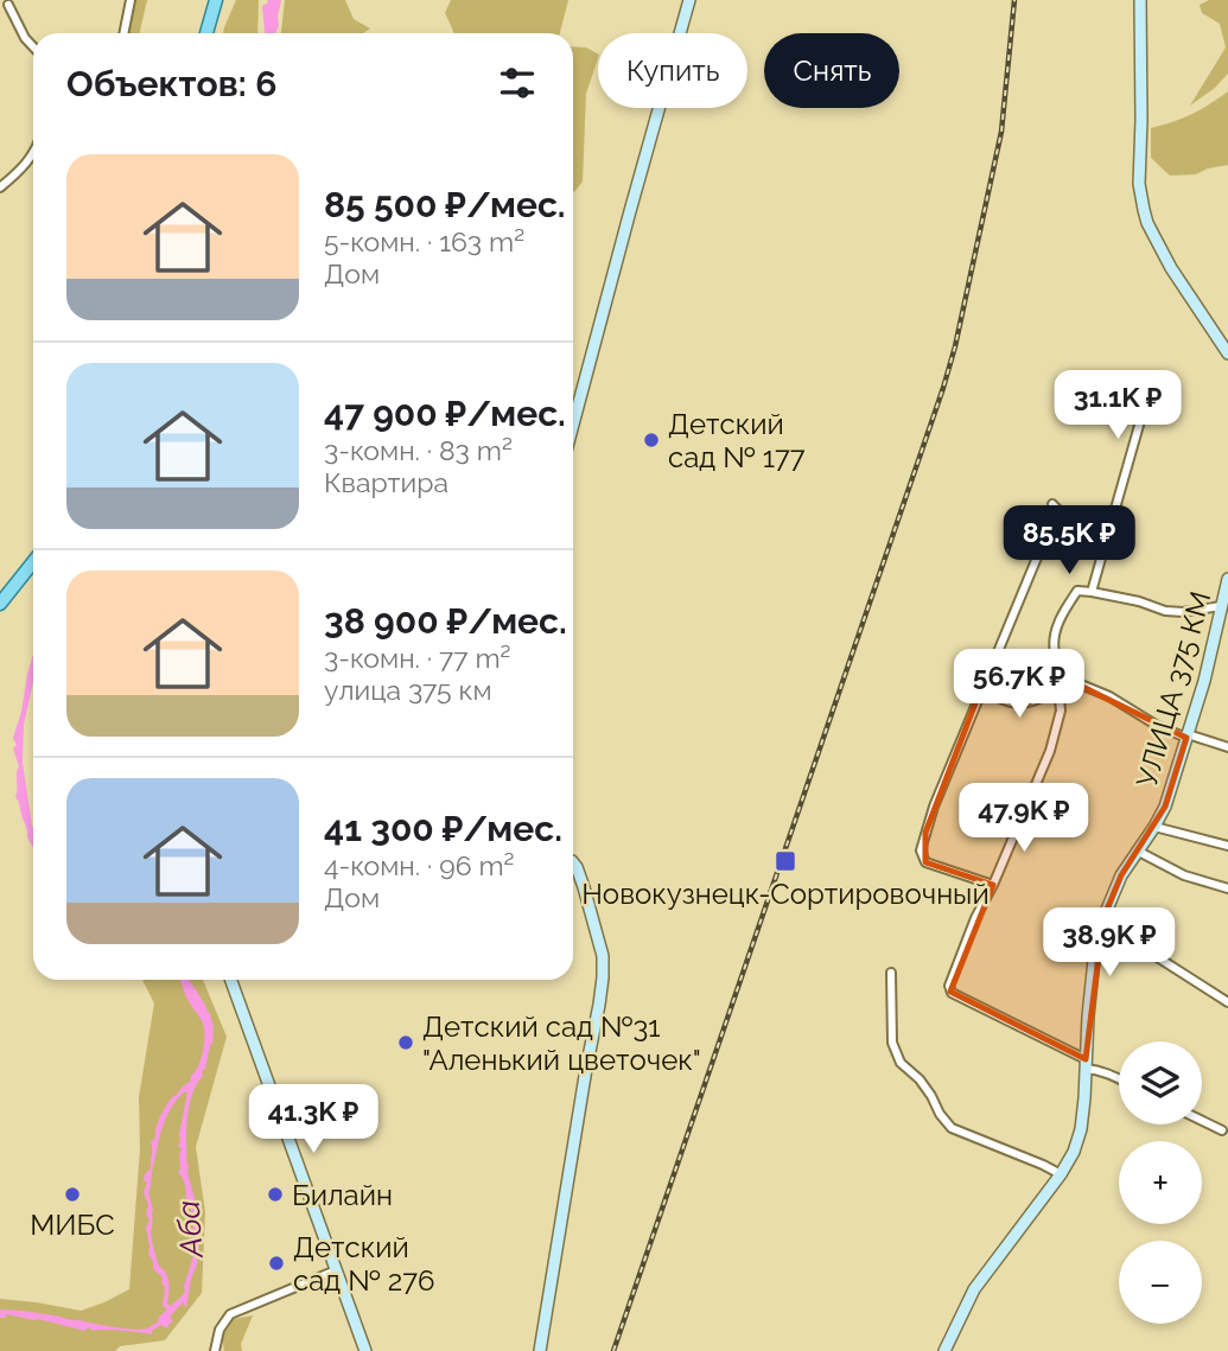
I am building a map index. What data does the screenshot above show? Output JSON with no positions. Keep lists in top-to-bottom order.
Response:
{
  "streets": {
    "street": ["УЛИЦА 375 КМ"]
  },
  "water": ["Аба"],
  "places": {
    "other": [
      "Детский сад № 177",
      "Детский сад №31 \"Аленький цветочек\"",
      "МИБС",
      "Билайн",
      "Детский сад № 276"
    ],
    "transit": ["Новокузнецк-Сортировочный"]
  },
  "page": {
    "chip": ["Купить", "Снять"],
    "heading": "Объектов: 6",
    "list": [
      {
        "name": "85 500 ₽/мес.",
        "note": "5-комн. · 163 m² · Дом"
      },
      {
        "name": "47 900 ₽/мес.",
        "note": "3-комн. · 83 m² · Квартира"
      },
      {
        "name": "38 900 ₽/мес.",
        "note": "3-комн. · 77 m² · улица 375 км"
      },
      {
        "name": "41 300 ₽/мес.",
        "note": "4-комн. · 96 m² · Дом"
      }
    ],
    "price": [
      "31.1K ₽",
      "85.5K ₽",
      "56.7K ₽",
      "47.9K ₽",
      "38.9K ₽",
      "41.3K ₽"
    ],
    "map_buttons": ["+", "−"]
  }
}
